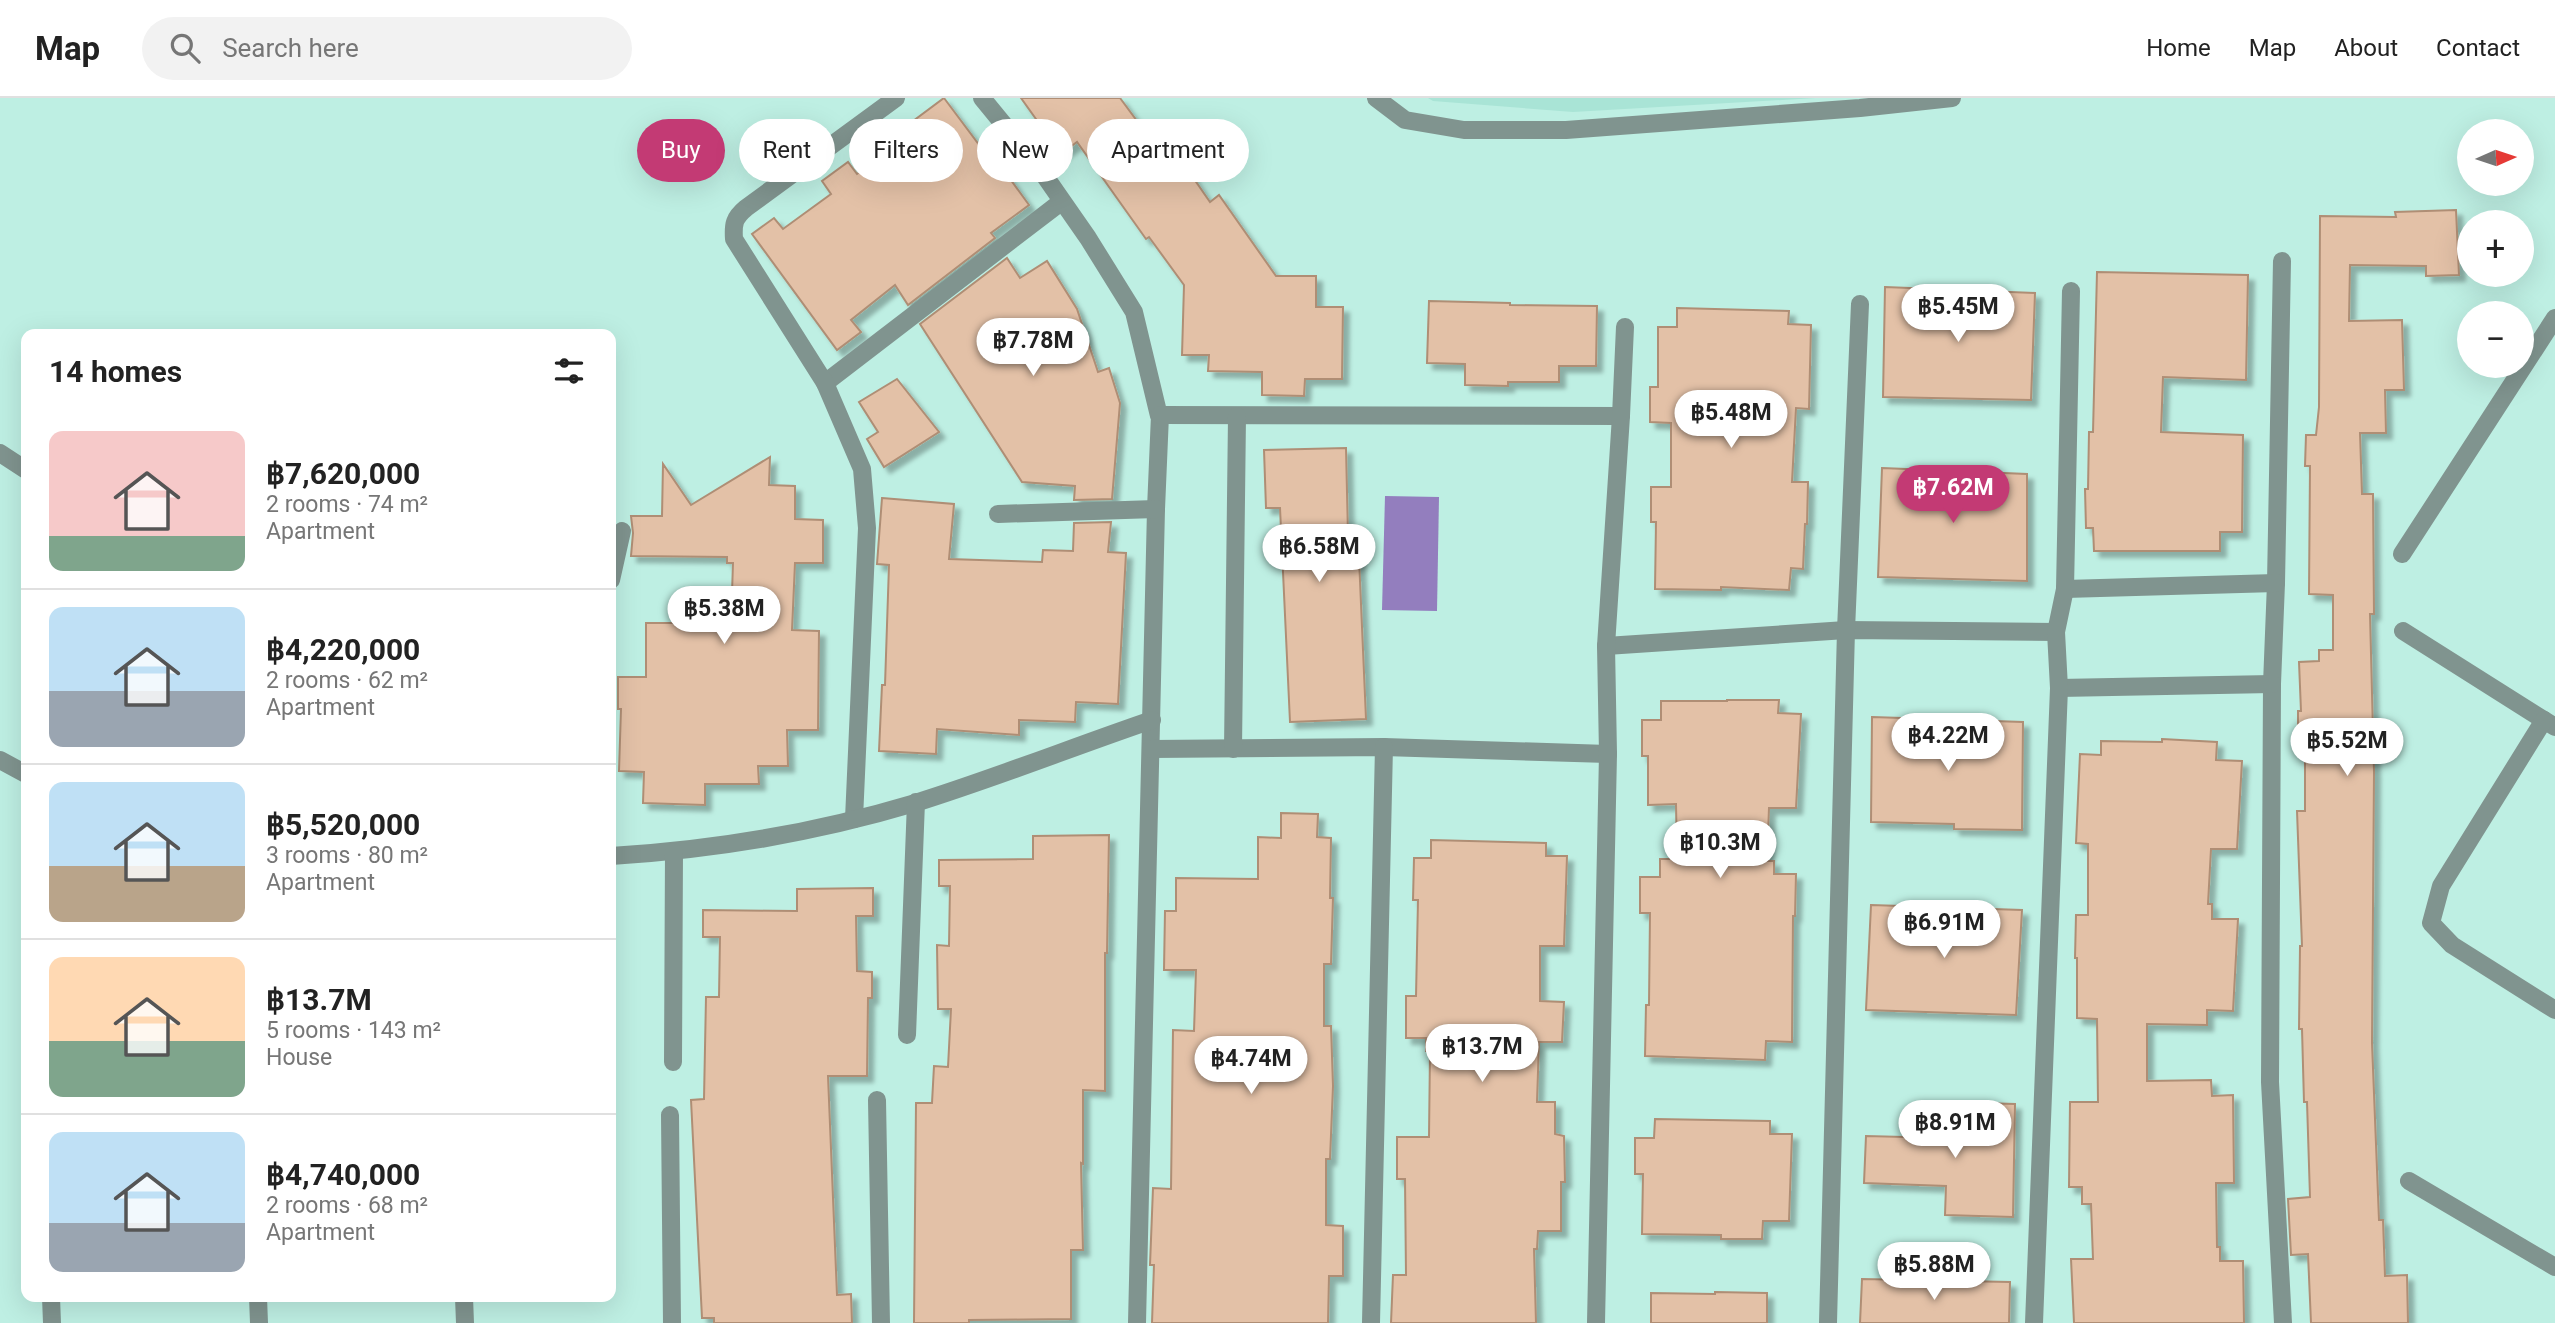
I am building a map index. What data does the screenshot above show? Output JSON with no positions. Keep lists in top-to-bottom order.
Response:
{
  "north": "right",
  "page": {
    "header": "Map",
    "search": "Search here",
    "nav": [
      "Home",
      "Map",
      "About",
      "Contact"
    ],
    "map_buttons": ["+", "−"],
    "chip": [
      "Buy",
      "Rent",
      "Filters",
      "New",
      "Apartment"
    ],
    "price": [
      "฿5.45M",
      "฿7.78M",
      "฿5.48M",
      "฿7.62M",
      "฿6.58M",
      "฿5.38M",
      "฿4.22M",
      "฿5.52M",
      "฿10.3M",
      "฿6.91M",
      "฿13.7M",
      "฿4.74M",
      "฿8.91M",
      "฿5.88M"
    ],
    "heading": "14 homes",
    "list": [
      {
        "name": "฿7,620,000",
        "note": "2 rooms · 74 m² · Apartment"
      },
      {
        "name": "฿4,220,000",
        "note": "2 rooms · 62 m² · Apartment"
      },
      {
        "name": "฿5,520,000",
        "note": "3 rooms · 80 m² · Apartment"
      },
      {
        "name": "฿13.7M",
        "note": "5 rooms · 143 m² · House"
      },
      {
        "name": "฿4,740,000",
        "note": "2 rooms · 68 m² · Apartment"
      }
    ]
  }
}
